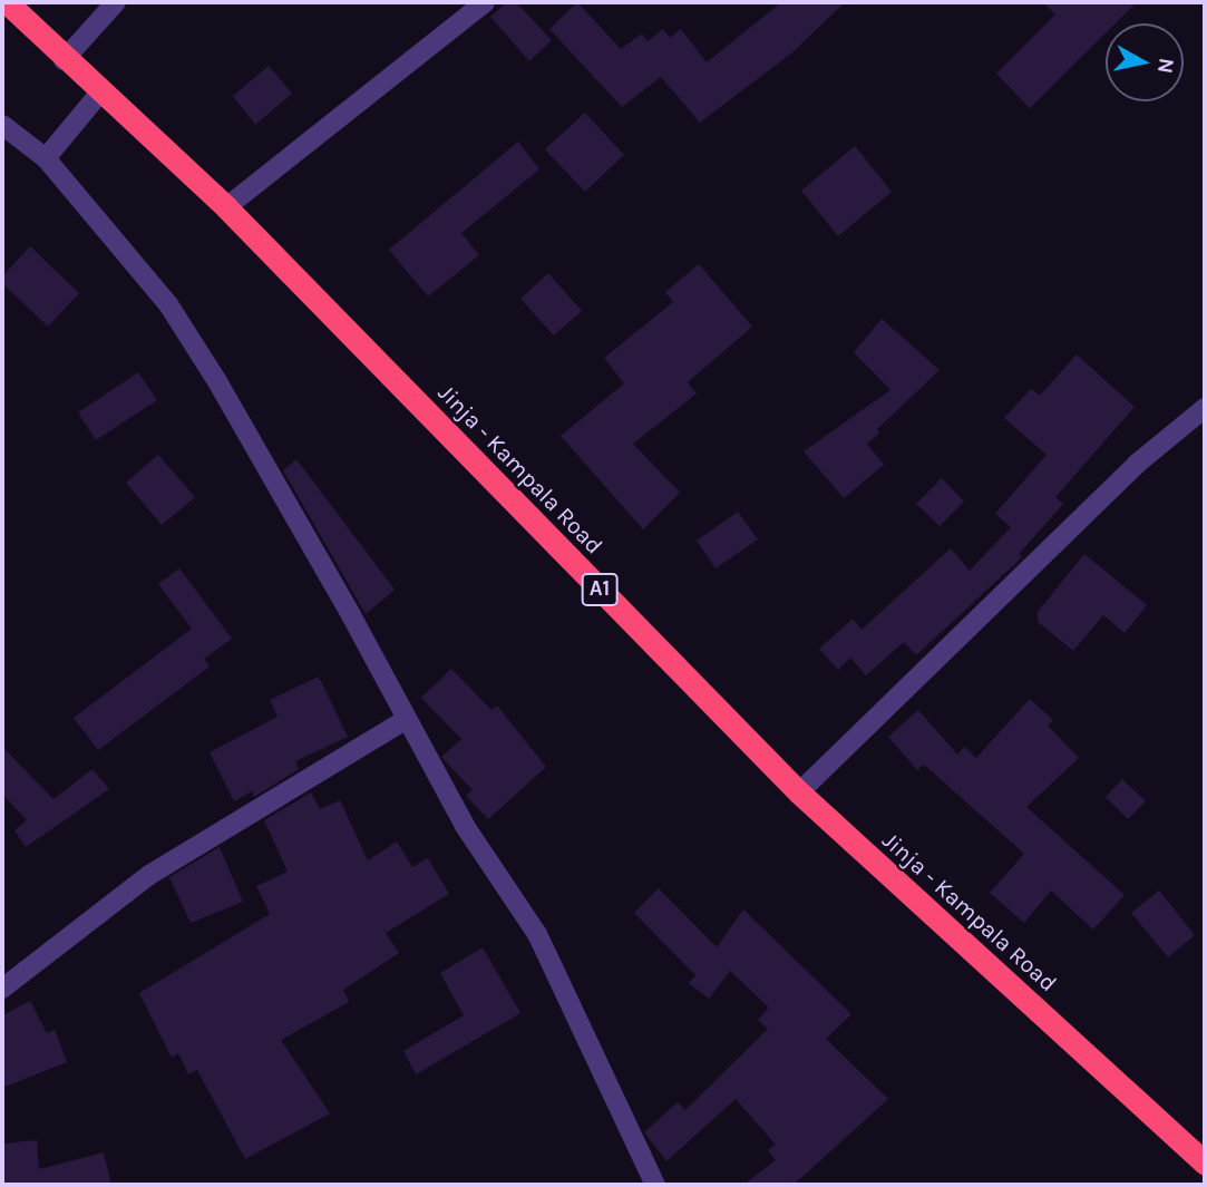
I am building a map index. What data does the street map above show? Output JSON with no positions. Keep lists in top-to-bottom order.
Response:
{
  "streets": {
    "highway": ["Jinja - Kampala Road", "A1"]
  },
  "north": "right"
}
